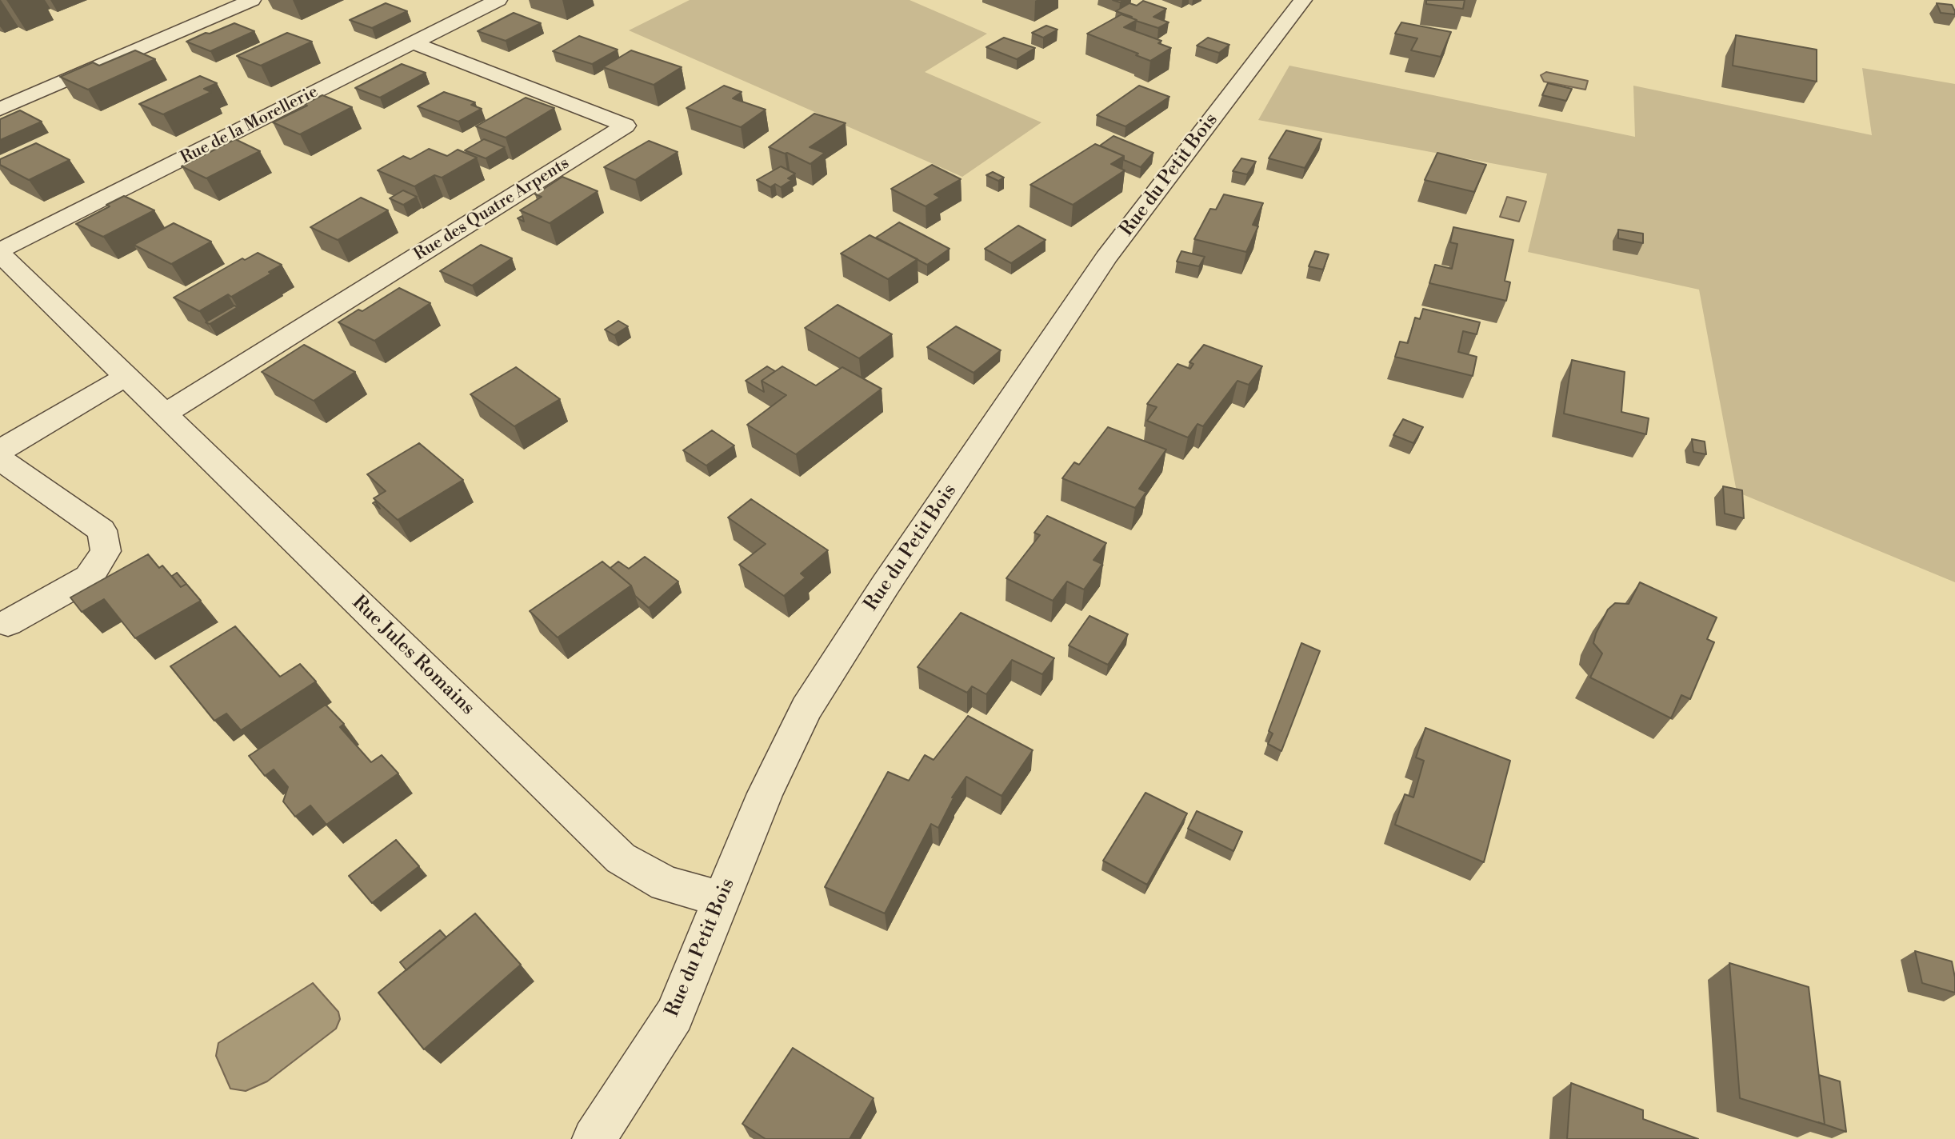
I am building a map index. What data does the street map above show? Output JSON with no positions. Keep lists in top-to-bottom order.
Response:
{
  "streets": {
    "street": [
      "Rue de la Morellerie",
      "Rue du Petit Bois",
      "Rue des Quatre Arpents",
      "Rue Jules Romains"
    ]
  },
  "crossings": [
    ["Rue de la Morellerie", "Rue des Quatre Arpents"],
    ["Rue de la Morellerie", "Rue Jules Romains"],
    ["Rue du Petit Bois", "Rue Jules Romains"],
    ["Rue des Quatre Arpents", "Rue Jules Romains"]
  ]
}
